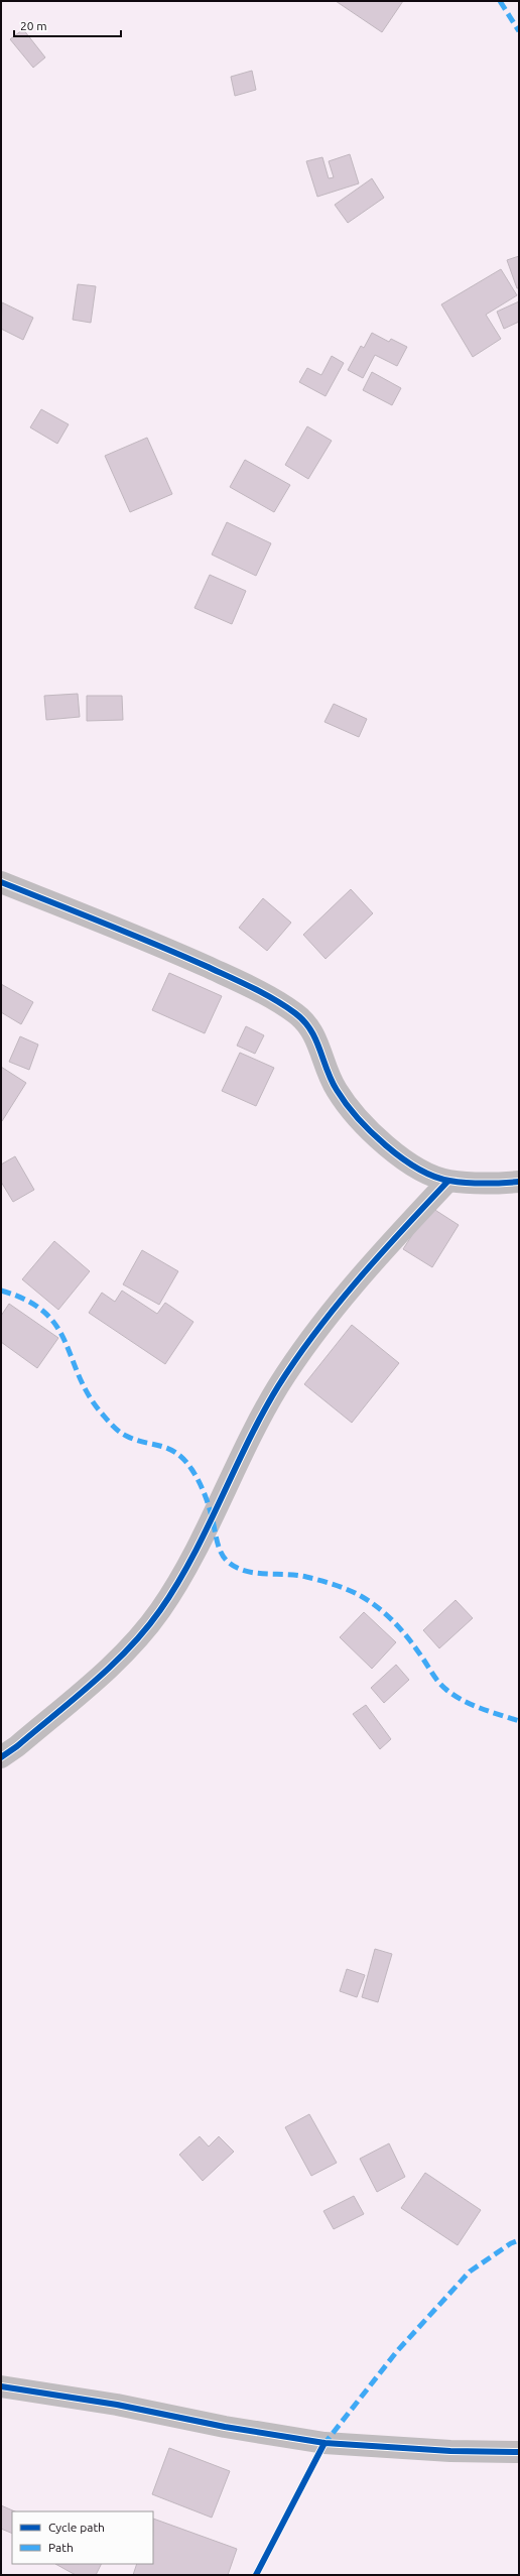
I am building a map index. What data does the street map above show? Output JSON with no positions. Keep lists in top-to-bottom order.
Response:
{
  "legend": ["Cycle path", "Path"],
  "scale_bar": "20 m"
}
